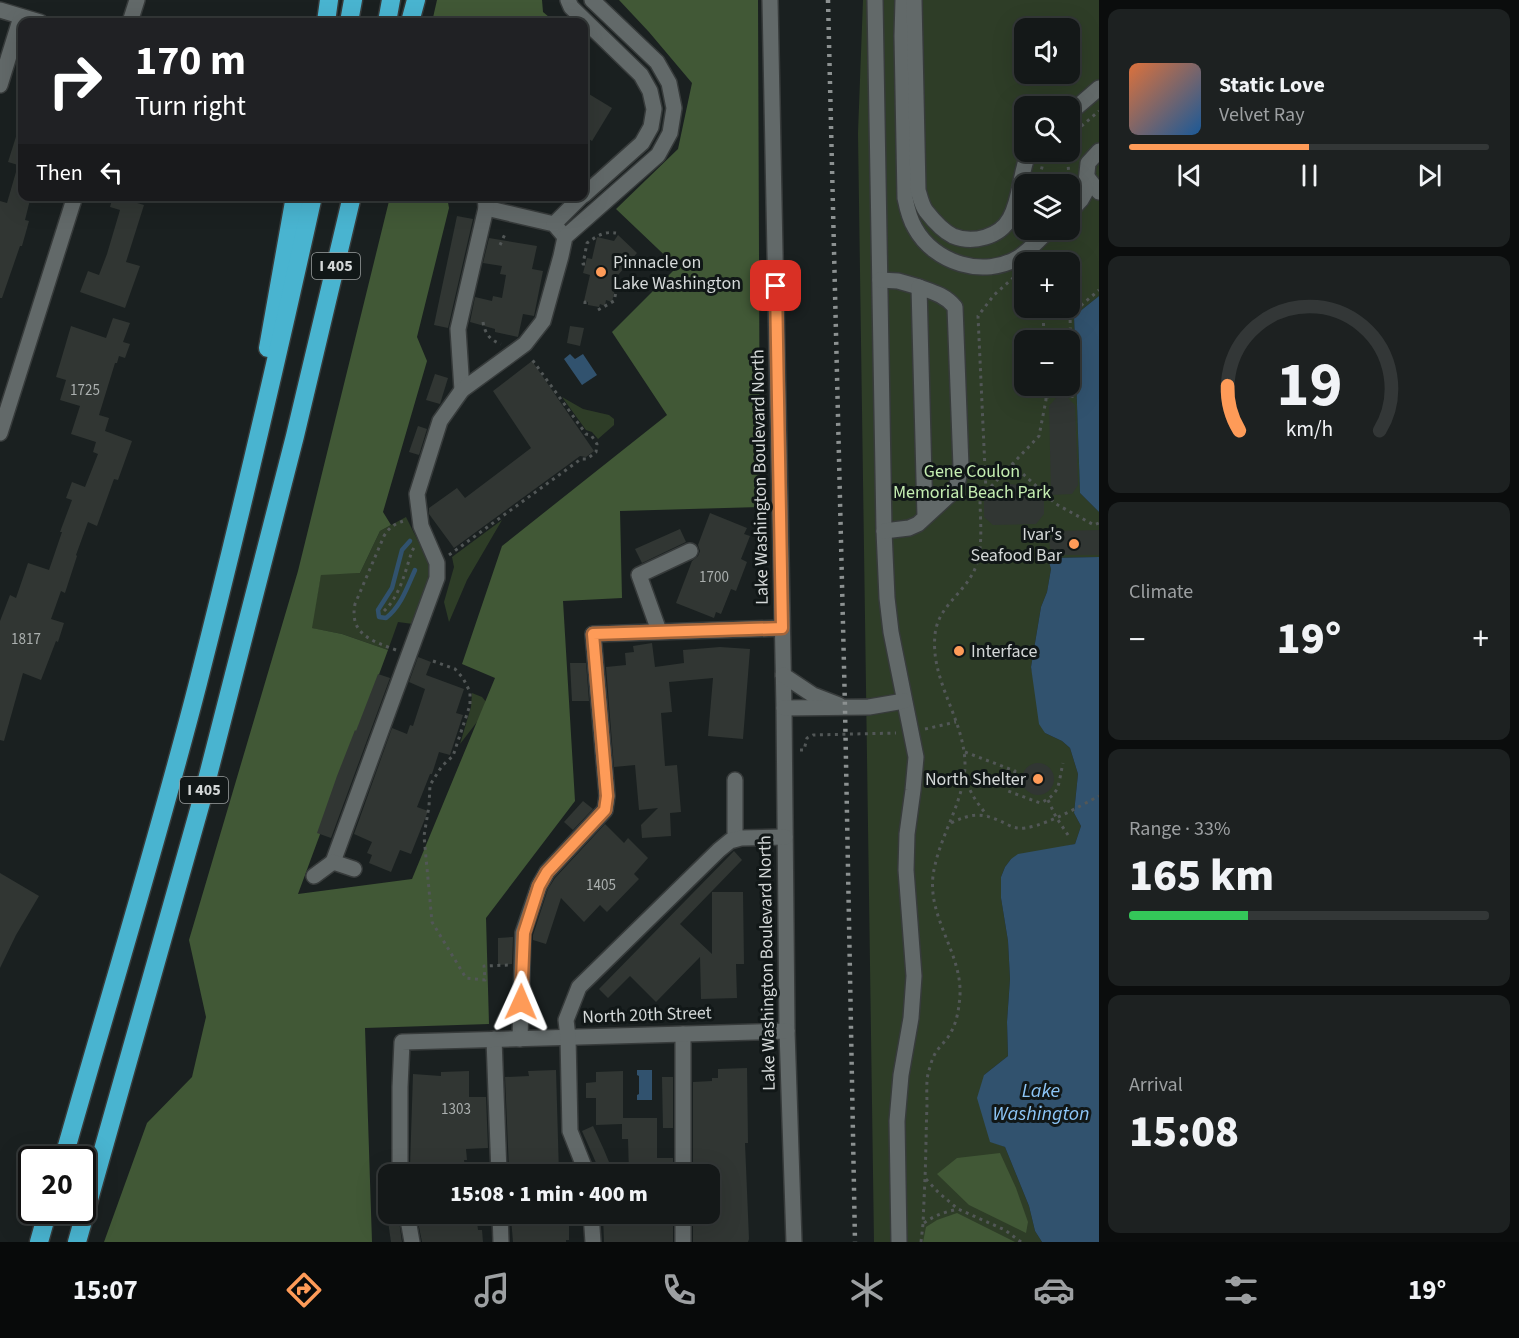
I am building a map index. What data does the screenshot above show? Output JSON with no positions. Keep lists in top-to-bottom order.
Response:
{
  "streets": {
    "highway": ["I 405"],
    "street": ["Lake Washington Boulevard North", "North 20th Street"]
  },
  "crossings": [
    ["Lake Washington Boulevard North", "North 20th Street"]
  ],
  "water": ["Lake Washington"],
  "parks": ["Gene Coulon Memorial Beach Park"],
  "places": [
    "Pinnacle on Lake Washington",
    "Ivar's Seafood Bar",
    "Interface",
    "North Shelter"
  ],
  "house_numbers": [
    "1725",
    "1700",
    "1817",
    "1405",
    "1303"
  ],
  "page": {
    "map_buttons": ["+", "−"],
    "turn": ["170 m", "Turn right"],
    "song": ["Static Love", "Velvet Ray"],
    "then": "Then",
    "tile": [
      "Climate",
      ["Range · 33%", "165 km"],
      ["Arrival", "15:08"]
    ],
    "heat": ["−", "19°", "+"],
    "limit": "20",
    "trip": "15:08 · 1 min · 400 m",
    "tabs": ["15:07", "19°"],
    "gauge": ["19", "km/h"]
  }
}
